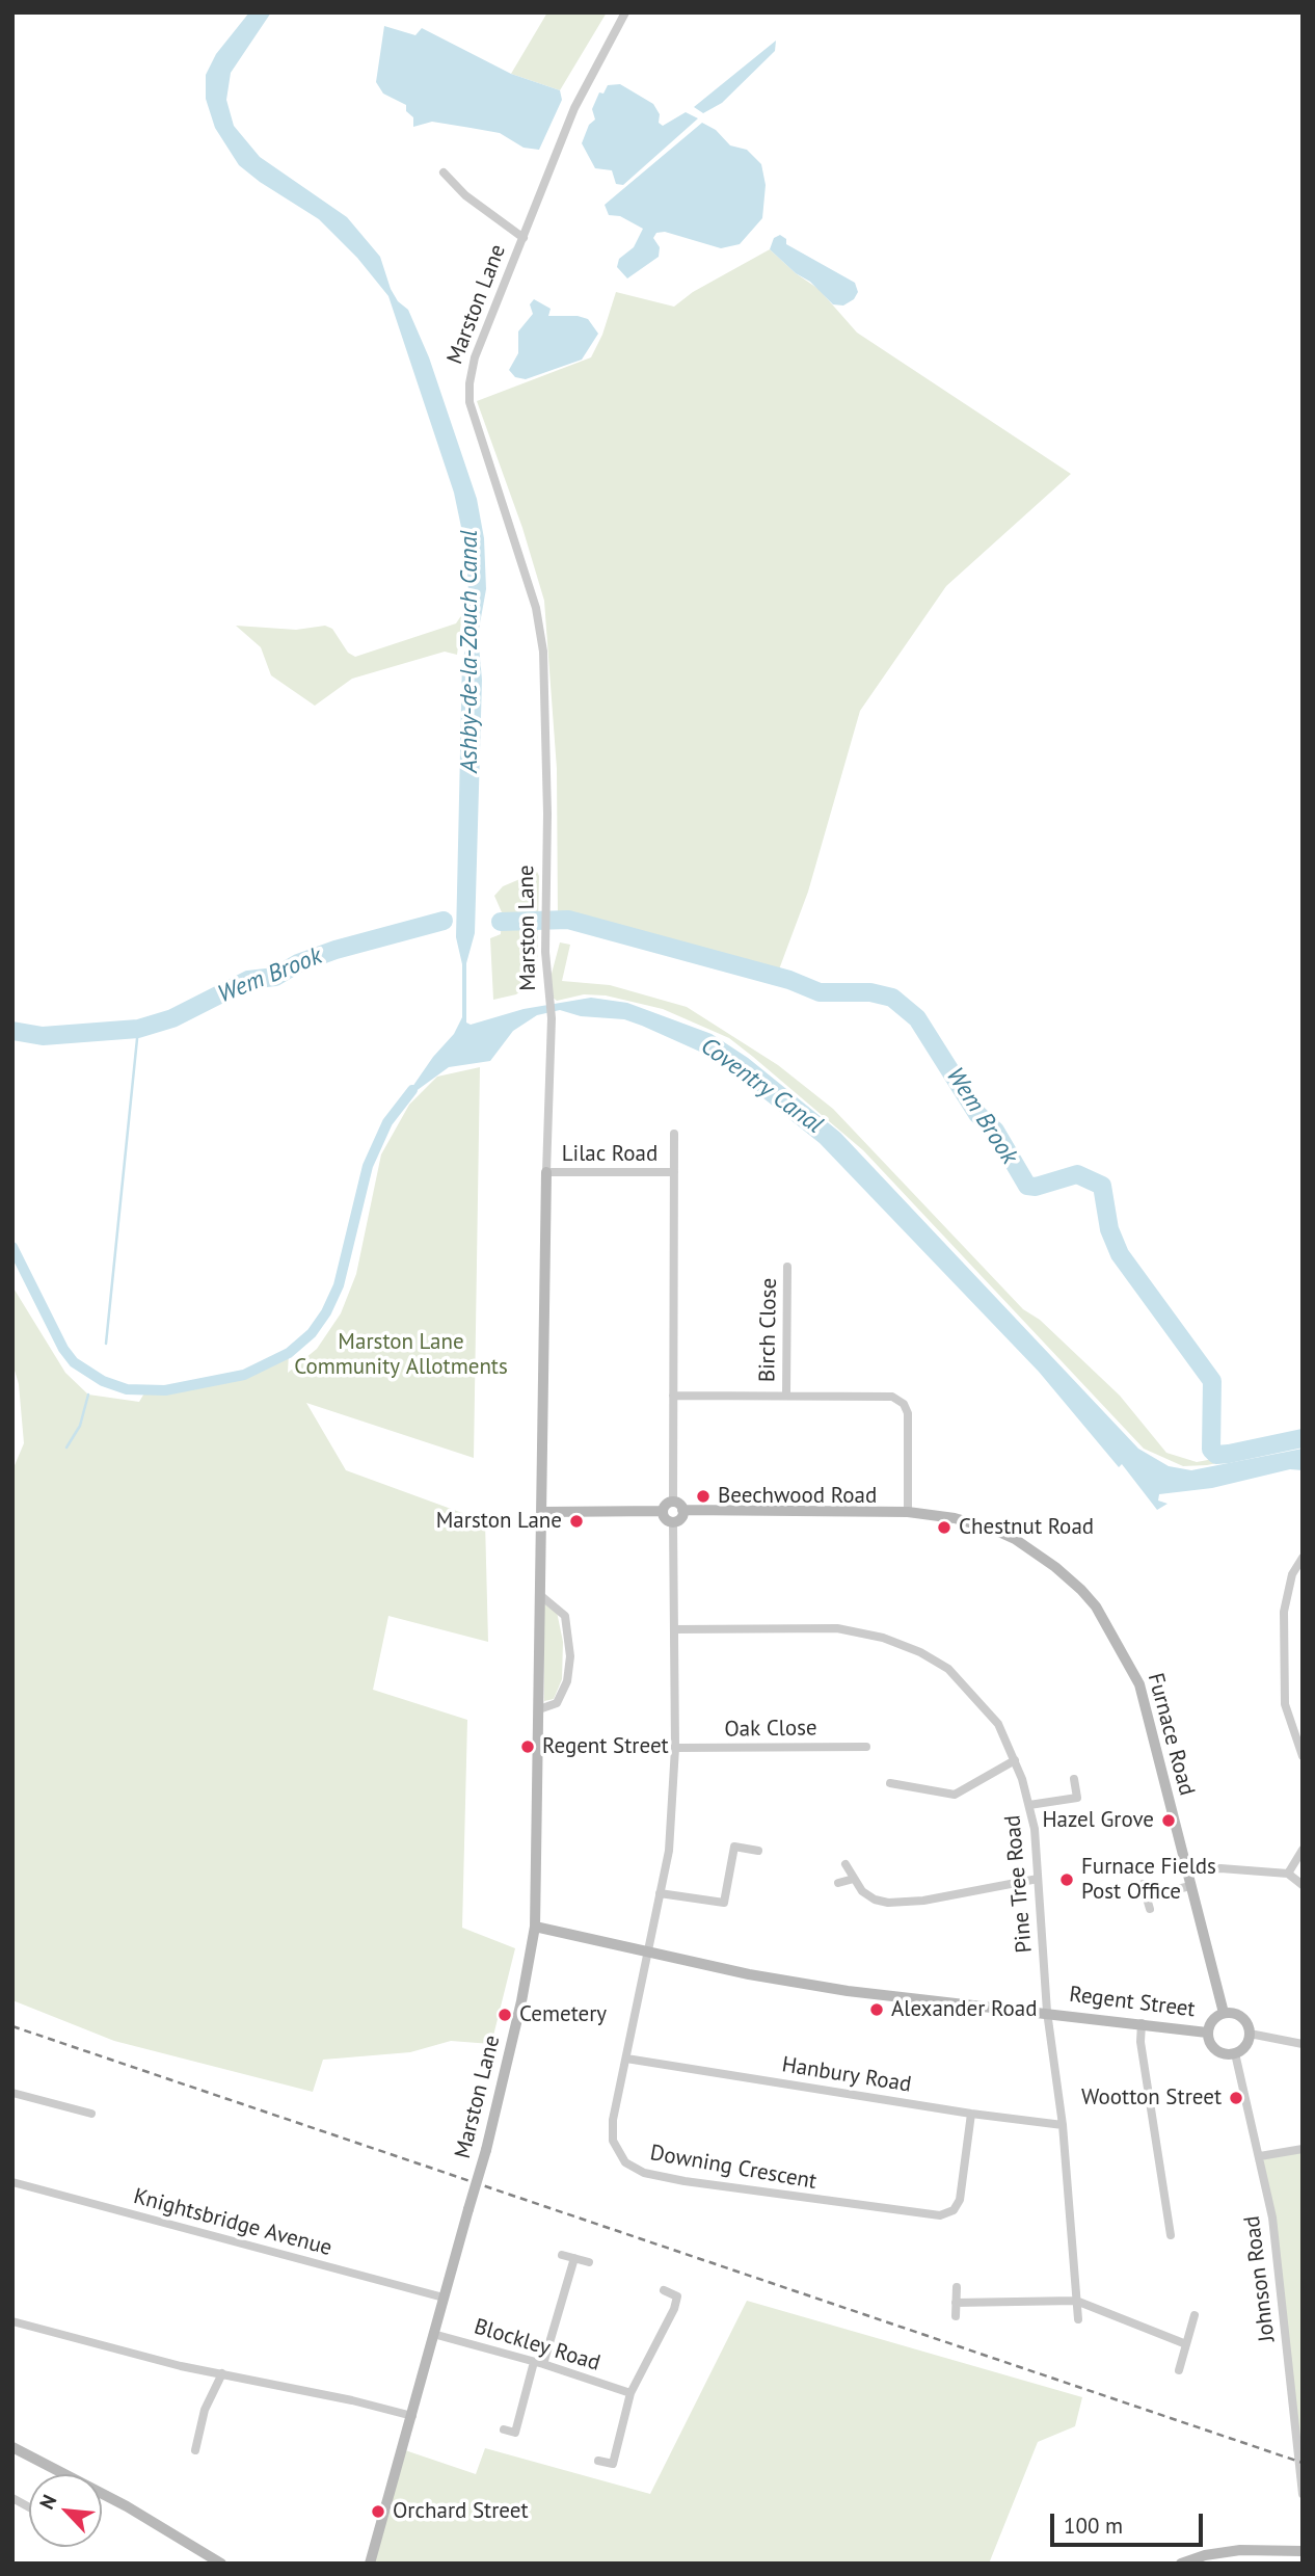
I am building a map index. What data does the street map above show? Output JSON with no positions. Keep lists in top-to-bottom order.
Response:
{
  "streets": {
    "street": [
      "Marston Lane",
      "Lilac Road",
      "Birch Close",
      "Oak Close",
      "Furnace Road",
      "Pine Tree Road",
      "Regent Street",
      "Hanbury Road",
      "Downing Crescent",
      "Knightsbridge Avenue",
      "Johnson Road",
      "Blockley Road"
    ]
  },
  "crossings": [
    ["Marston Lane", "Lilac Road"],
    ["Marston Lane", "Regent Street"],
    ["Marston Lane", "Knightsbridge Avenue"],
    ["Marston Lane", "Blockley Road"],
    ["Furnace Road", "Regent Street"],
    ["Furnace Road", "Johnson Road"],
    ["Pine Tree Road", "Regent Street"],
    ["Regent Street", "Downing Crescent"],
    ["Regent Street", "Johnson Road"],
    ["Hanbury Road", "Downing Crescent"]
  ],
  "water": ["Ashby-de-la-Zouch Canal", "Wem Brook", "Coventry Canal"],
  "parks": ["Marston Lane Community Allotments"],
  "places": [
    "Beechwood Road",
    "Marston Lane",
    "Chestnut Road",
    "Regent Street",
    "Hazel Grove",
    "Furnace Fields Post Office",
    "Alexander Road",
    "Cemetery",
    "Wootton Street",
    "Orchard Street"
  ],
  "scale_bar": "100 m",
  "north": "top left"
}
